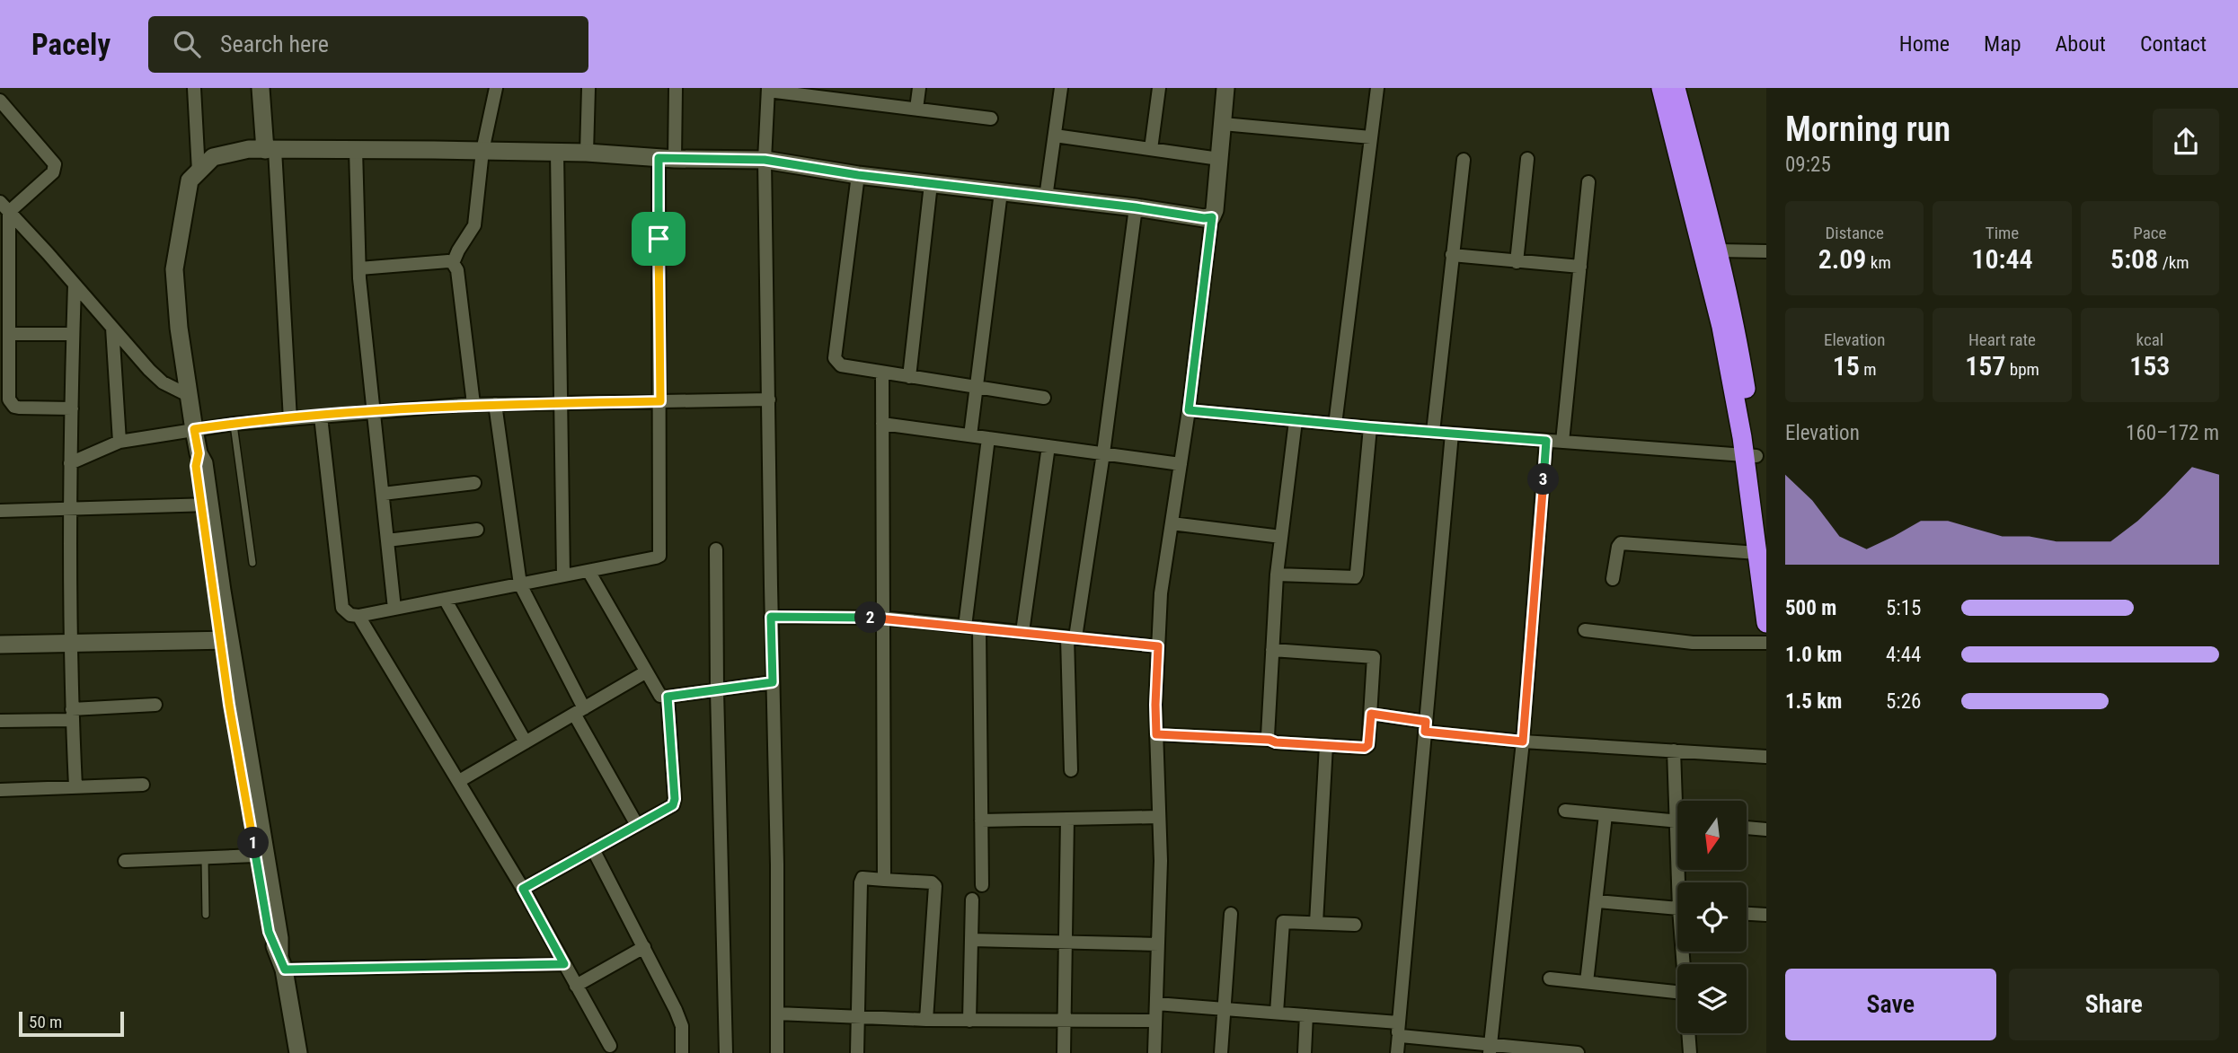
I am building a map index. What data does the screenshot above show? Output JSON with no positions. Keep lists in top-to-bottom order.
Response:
{
  "scale_bar": "50 m",
  "north": "bottom",
  "page": {
    "header": "Pacely",
    "search": "Search here",
    "nav": [
      "Home",
      "Map",
      "About",
      "Contact"
    ],
    "heading": ["Morning run", "09:25"],
    "stats": [
      ["Distance", "2.09 km"],
      ["Time", "10:44"],
      ["Pace", "5:08 /km"],
      ["Elevation", "15 m"],
      ["Heart rate", "157 bpm"],
      ["kcal", "153"]
    ],
    "chart": ["Elevation", "160–172 m"],
    "pins": ["3", "2", "1"],
    "list": [
      {
        "name": "500 m",
        "note": "5:15"
      },
      {
        "name": "1.0 km",
        "note": "4:44"
      },
      {
        "name": "1.5 km",
        "note": "5:26"
      }
    ],
    "buttons": ["Save", "Share"],
    "scale": "50 m"
  }
}
